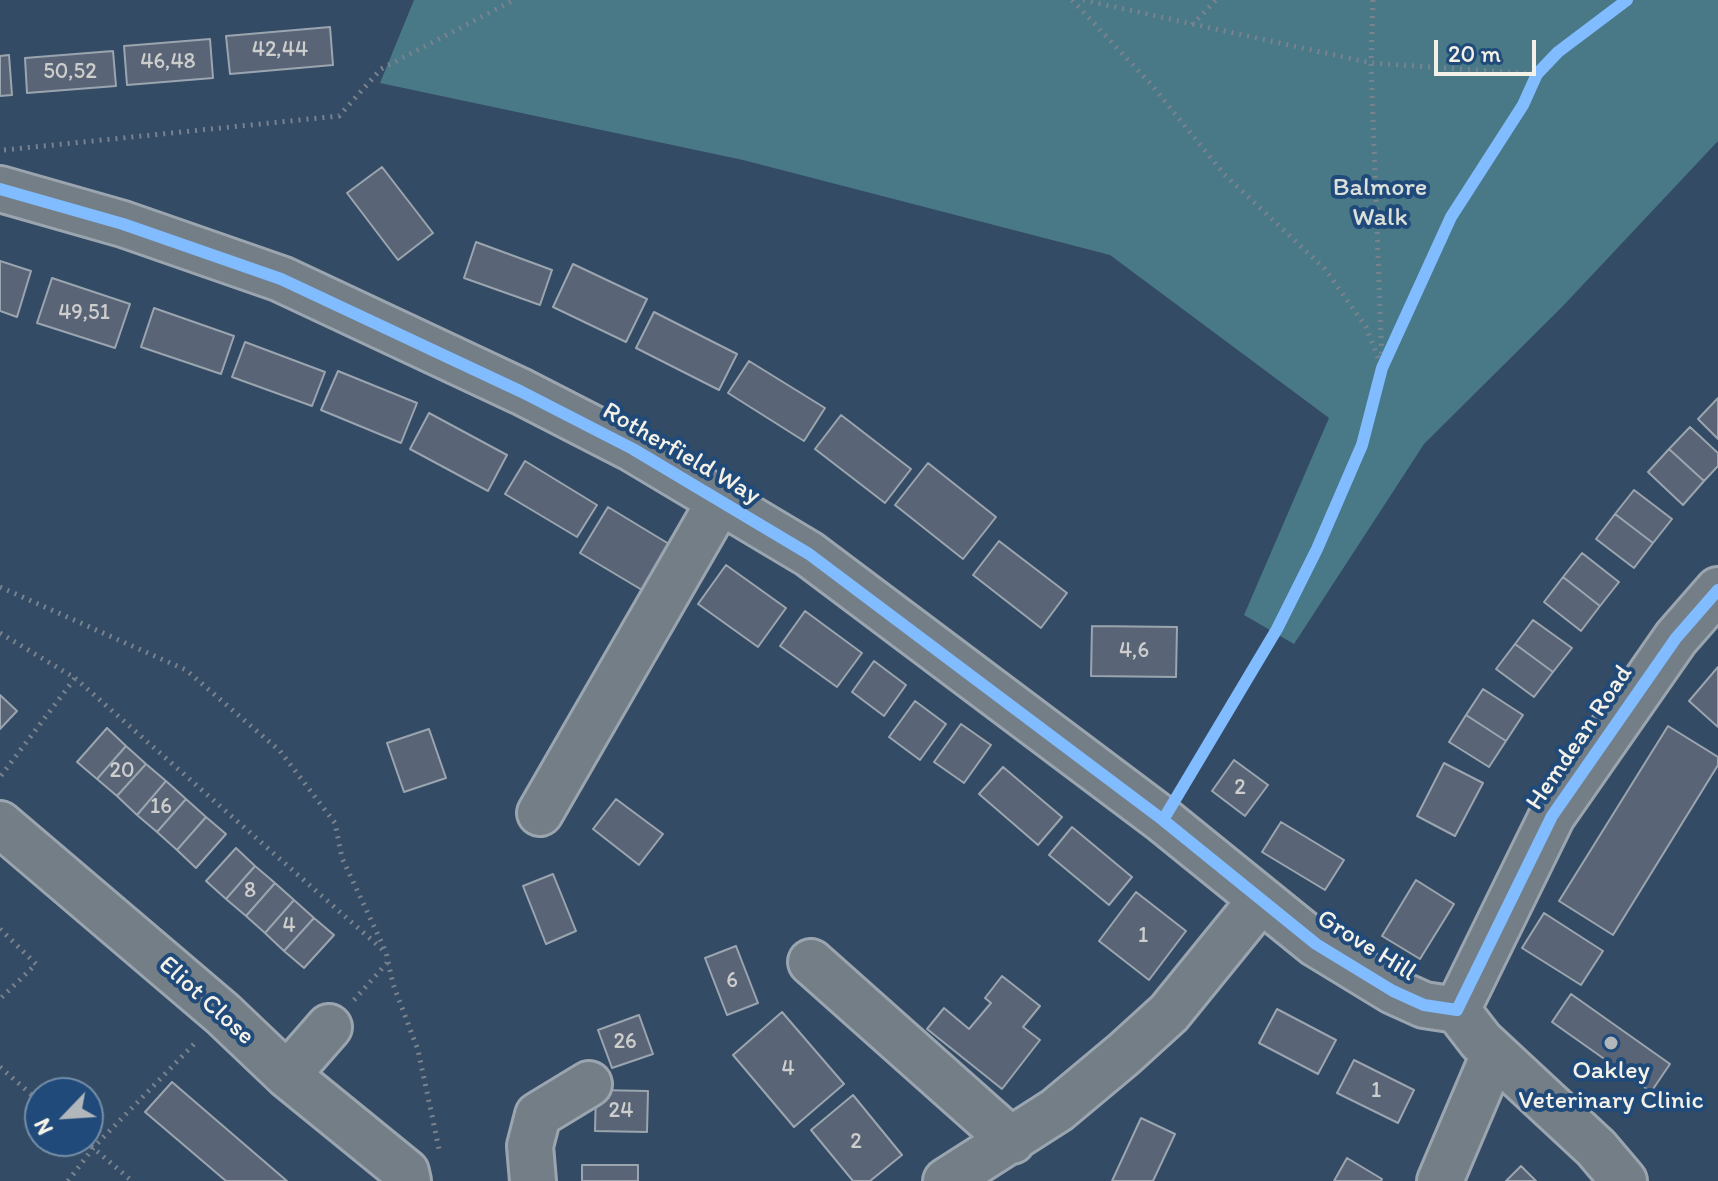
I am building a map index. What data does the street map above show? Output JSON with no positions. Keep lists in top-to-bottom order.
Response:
{
  "streets": {
    "street": [
      "Rotherfield Way",
      "Hemdean Road",
      "Grove Hill",
      "Eliot Close"
    ]
  },
  "crossings": [
    ["Rotherfield Way", "Grove Hill"],
    ["Hemdean Road", "Grove Hill"]
  ],
  "parks": ["Balmore Walk"],
  "places": ["Oakley Veterinary Clinic"],
  "house_numbers": [
    "42,44",
    "46,48",
    "50,52",
    "49,51",
    "4,6",
    "20",
    "2",
    "16",
    "8",
    "4",
    "1",
    "6",
    "26",
    "4",
    "1",
    "24",
    "2"
  ],
  "scale_bar": "20 m",
  "north": "bottom left"
}
